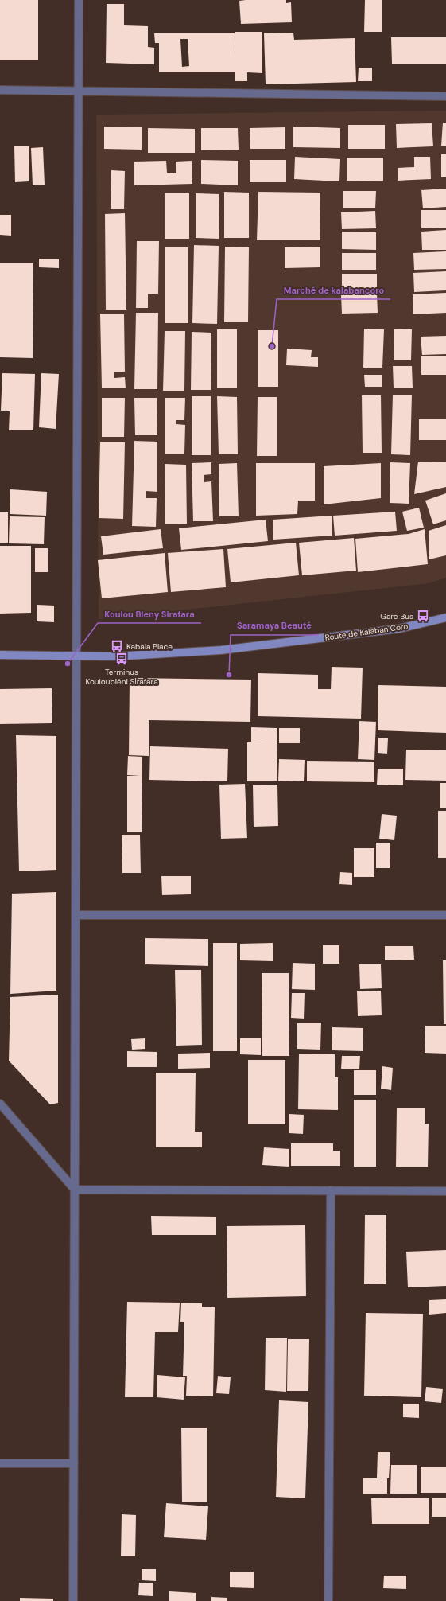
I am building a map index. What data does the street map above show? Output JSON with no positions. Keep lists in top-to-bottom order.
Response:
{
  "streets": {
    "main road": ["Route de Kalaban Coro"]
  },
  "places": {
    "other": ["Marché de kalabancoro", "Koulou Bleny Sirafara", "Saramaya Beauté"],
    "bus stop": ["Gare Bus", "Kabala Place", "Terminus Kouloubléni Sirafara"]
  }
}
